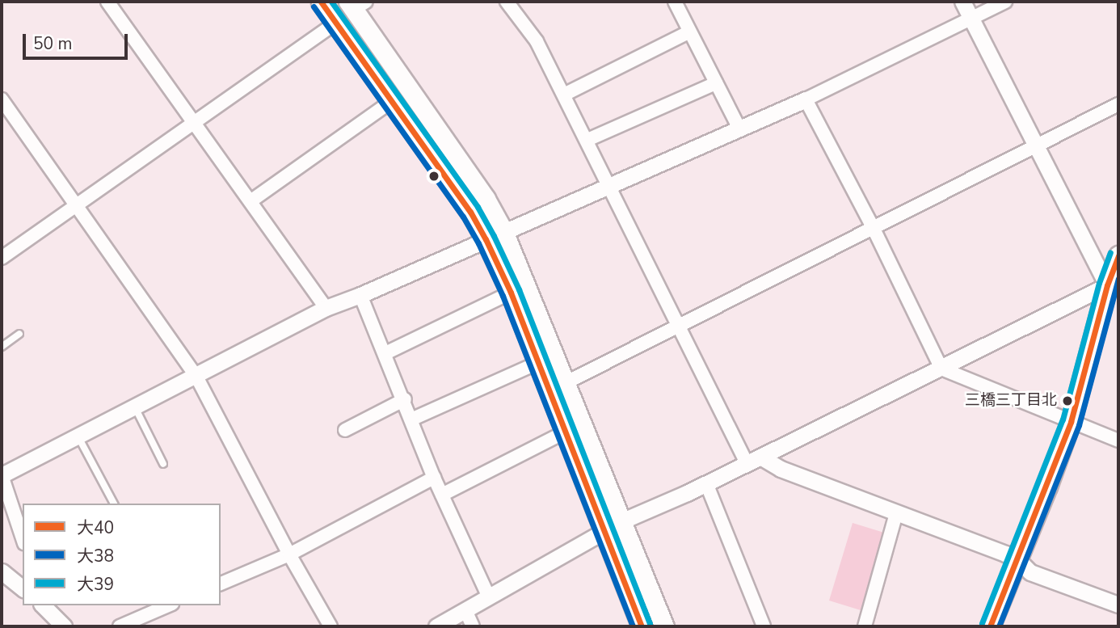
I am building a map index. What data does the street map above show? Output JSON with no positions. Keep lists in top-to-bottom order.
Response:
{
  "places": ["三橋三丁目北"],
  "lines": ["transit line 大40", "transit line 大39", "transit line 大38"],
  "legend": ["大40", "大38", "大39"],
  "scale_bar": "50 m"
}
